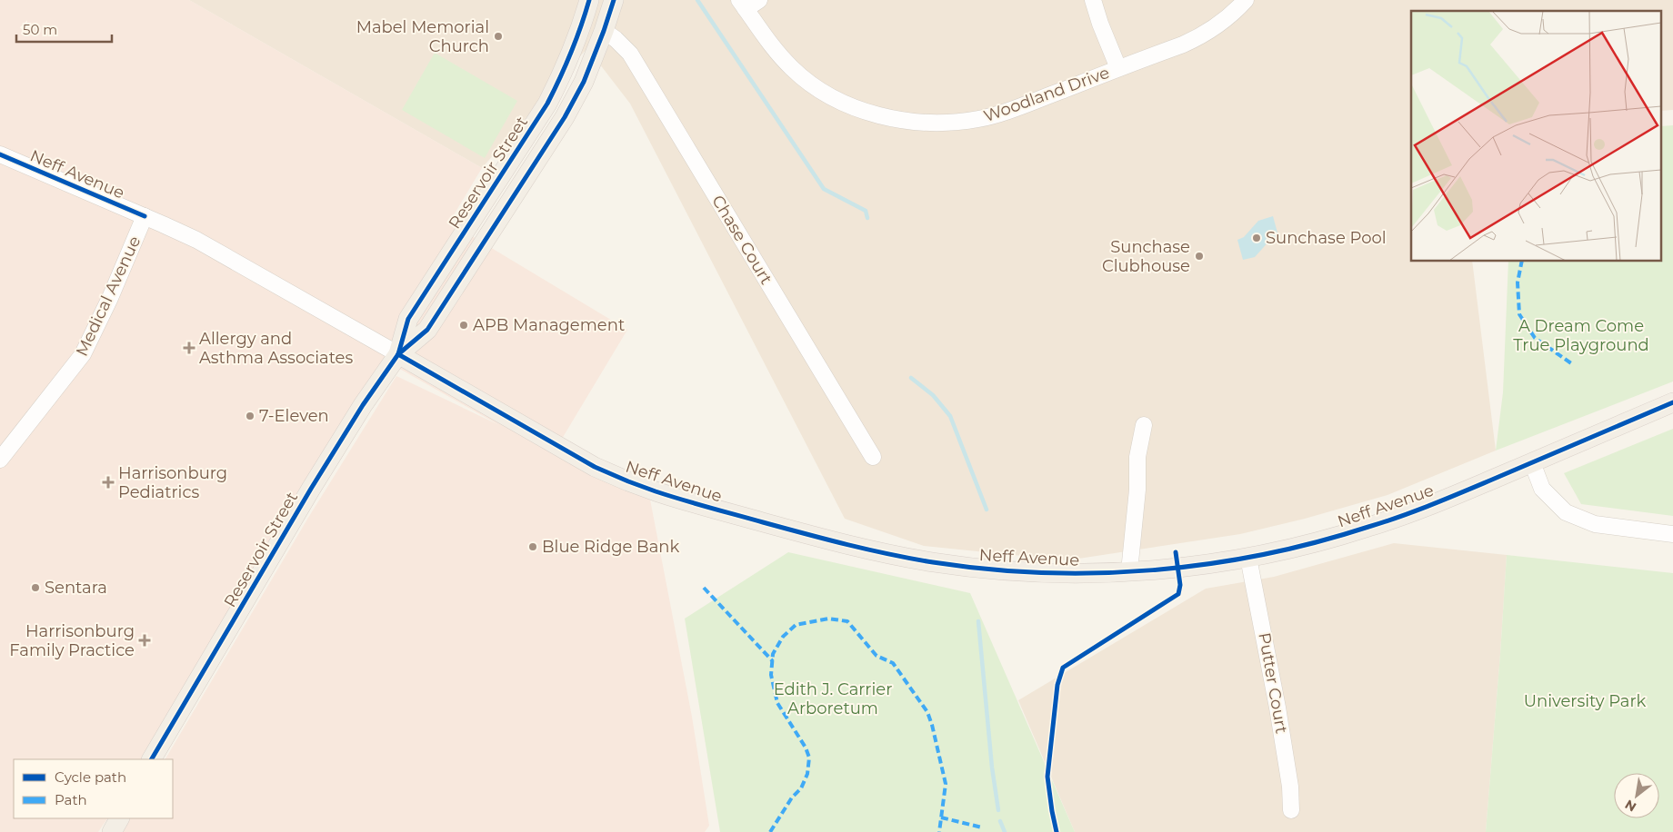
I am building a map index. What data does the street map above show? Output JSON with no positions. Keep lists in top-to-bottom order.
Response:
{
  "streets": {
    "main road": ["Reservoir Street", "Neff Avenue"],
    "street": [
      "Woodland Drive",
      "Chase Court",
      "Medical Avenue",
      "Putter Court"
    ]
  },
  "crossings": [
    ["Reservoir Street", "Neff Avenue"],
    ["Reservoir Street", "Chase Court"],
    ["Neff Avenue", "Medical Avenue"],
    ["Neff Avenue", "Putter Court"]
  ],
  "parks": ["A Dream Come True Playground", "Edith J. Carrier Arboretum", "University Park"],
  "places": {
    "other": [
      "Mabel Memorial Church",
      "Sunchase Pool",
      "Sunchase Clubhouse",
      "APB Management",
      "7-Eleven",
      "Blue Ridge Bank",
      "Sentara"
    ],
    "health": ["Allergy and Asthma Associates", "Harrisonburg Pediatrics", "Harrisonburg Family Practice"]
  },
  "legend": ["Cycle path", "Path"],
  "scale_bar": "50 m",
  "north": "bottom left"
}
